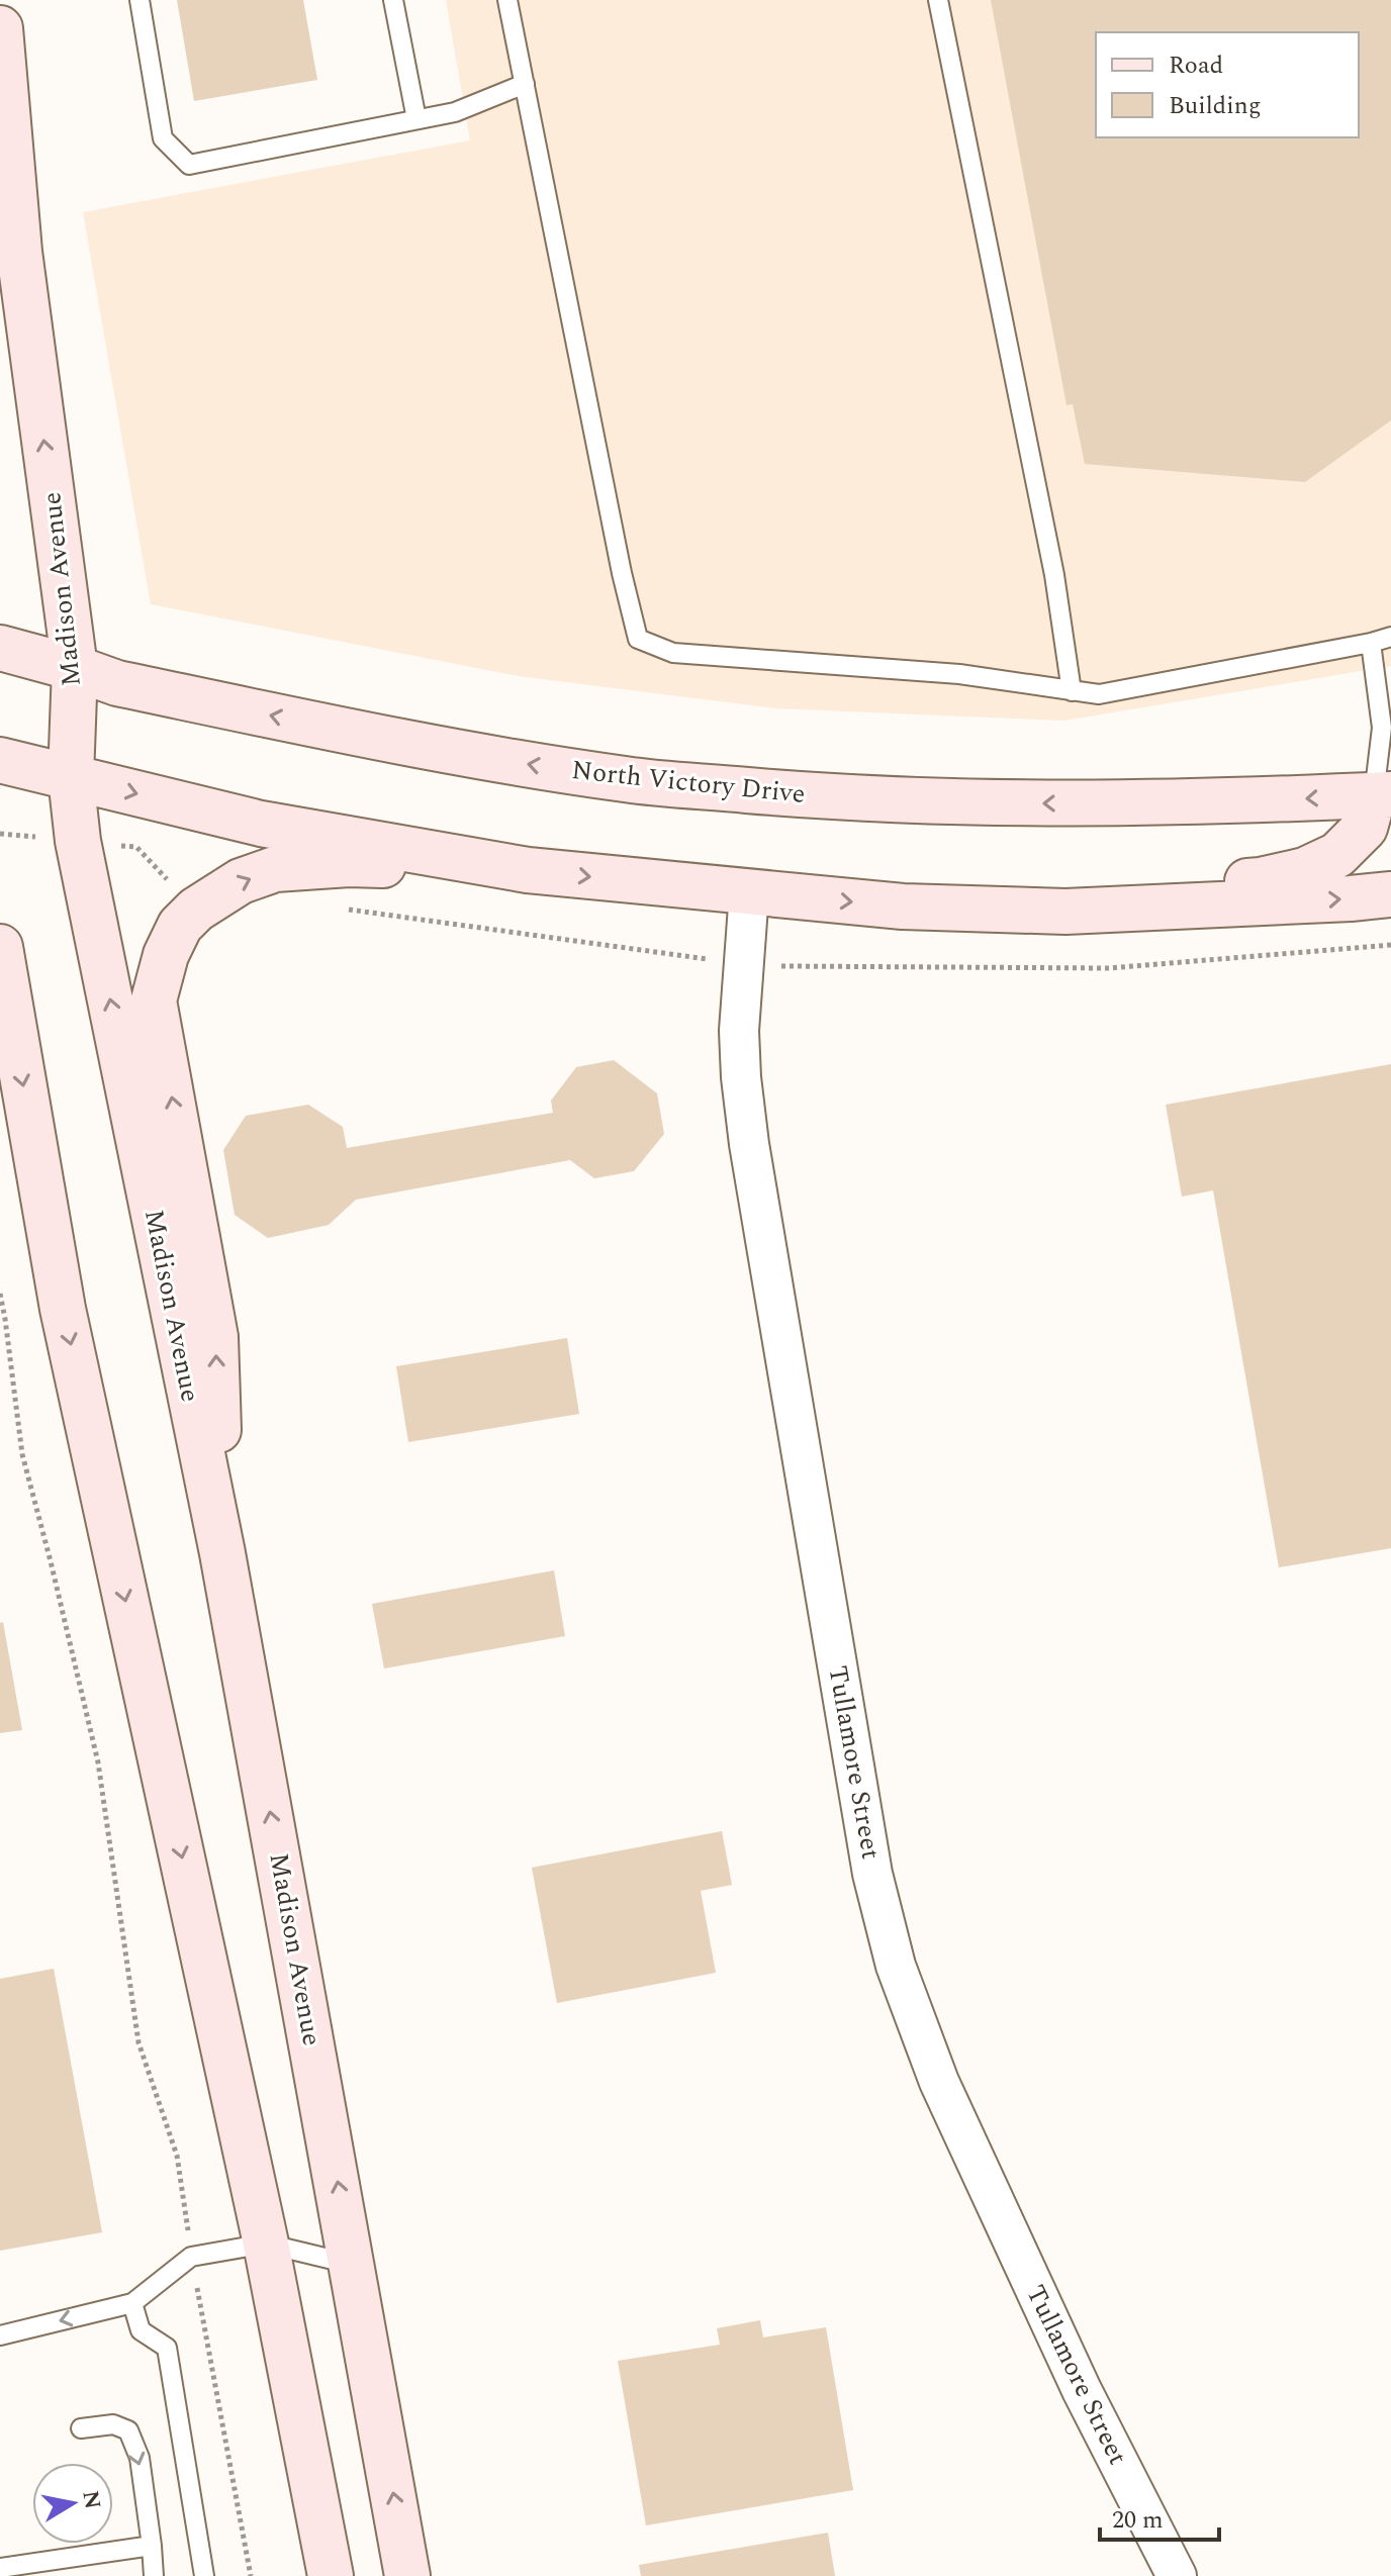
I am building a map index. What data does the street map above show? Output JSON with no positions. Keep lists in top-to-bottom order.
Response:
{
  "streets": {
    "main road": ["Madison Avenue", "North Victory Drive"],
    "street": ["Tullamore Street"]
  },
  "crossings": [
    ["Madison Avenue", "North Victory Drive"]
  ],
  "legend": ["Road", "Building"],
  "scale_bar": "20 m",
  "north": "right"
}
